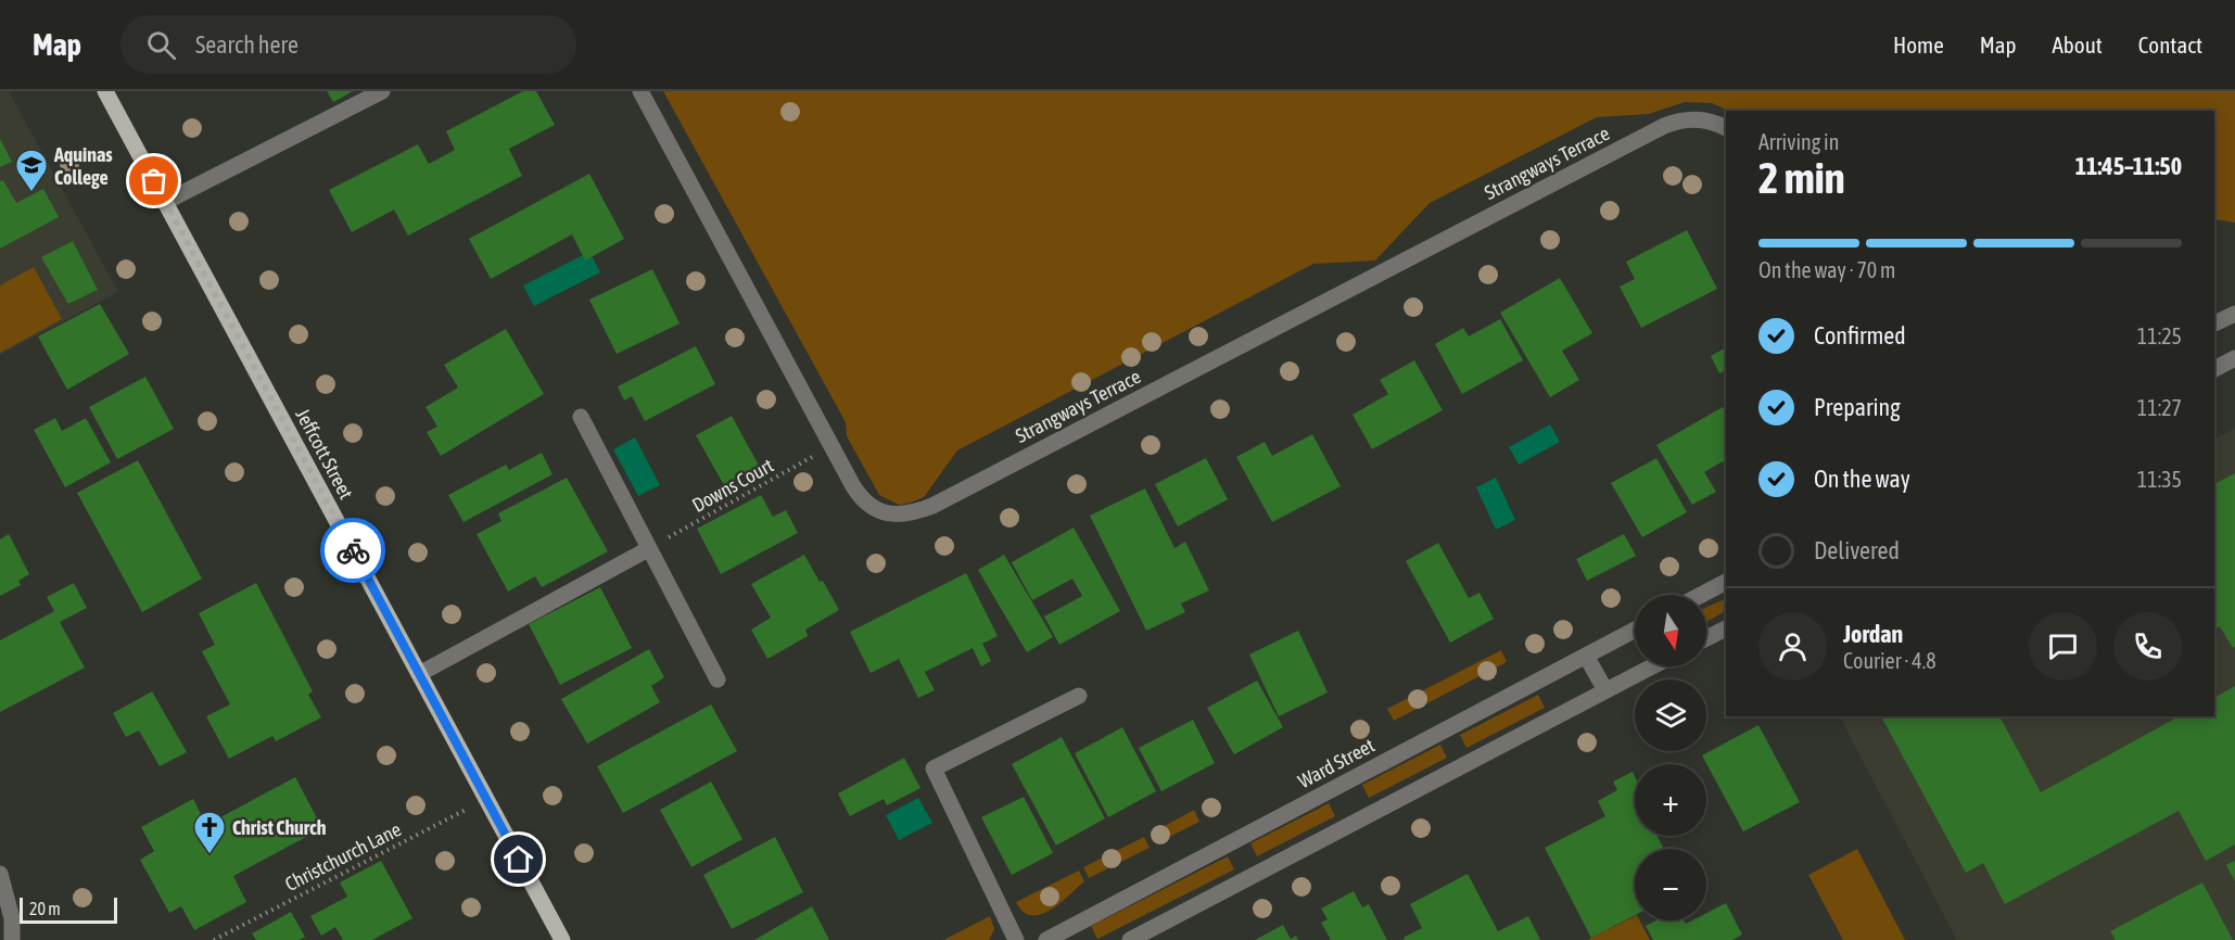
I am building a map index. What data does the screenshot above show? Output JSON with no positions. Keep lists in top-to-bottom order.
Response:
{
  "streets": {
    "main road": ["Jeffcott Street"],
    "street": ["Strangways Terrace", "Ward Street"],
    "path": ["Downs Court", "Christchurch Lane"]
  },
  "crossings": [
    ["Strangways Terrace", "Downs Court"],
    ["Jeffcott Street", "Christchurch Lane"]
  ],
  "places": {
    "school or university": ["Aquinas College"],
    "church": ["Christ Church"]
  },
  "scale_bar": "20 m",
  "north": "bottom",
  "page": {
    "header": "Map",
    "search": "Search here",
    "nav": [
      "Home",
      "Map",
      "About",
      "Contact"
    ],
    "heading": ["2 min", "Arriving in", "11:45–11:50"],
    "panel": ["Jordan", "Courier · 4.8"],
    "bar": "On the way · 70 m",
    "list": [
      ["Confirmed", "11:25"],
      ["Preparing", "11:27"],
      ["On the way", "11:35"],
      "Delivered"
    ],
    "map_buttons": ["+", "−"],
    "scale": "20 m"
  }
}
